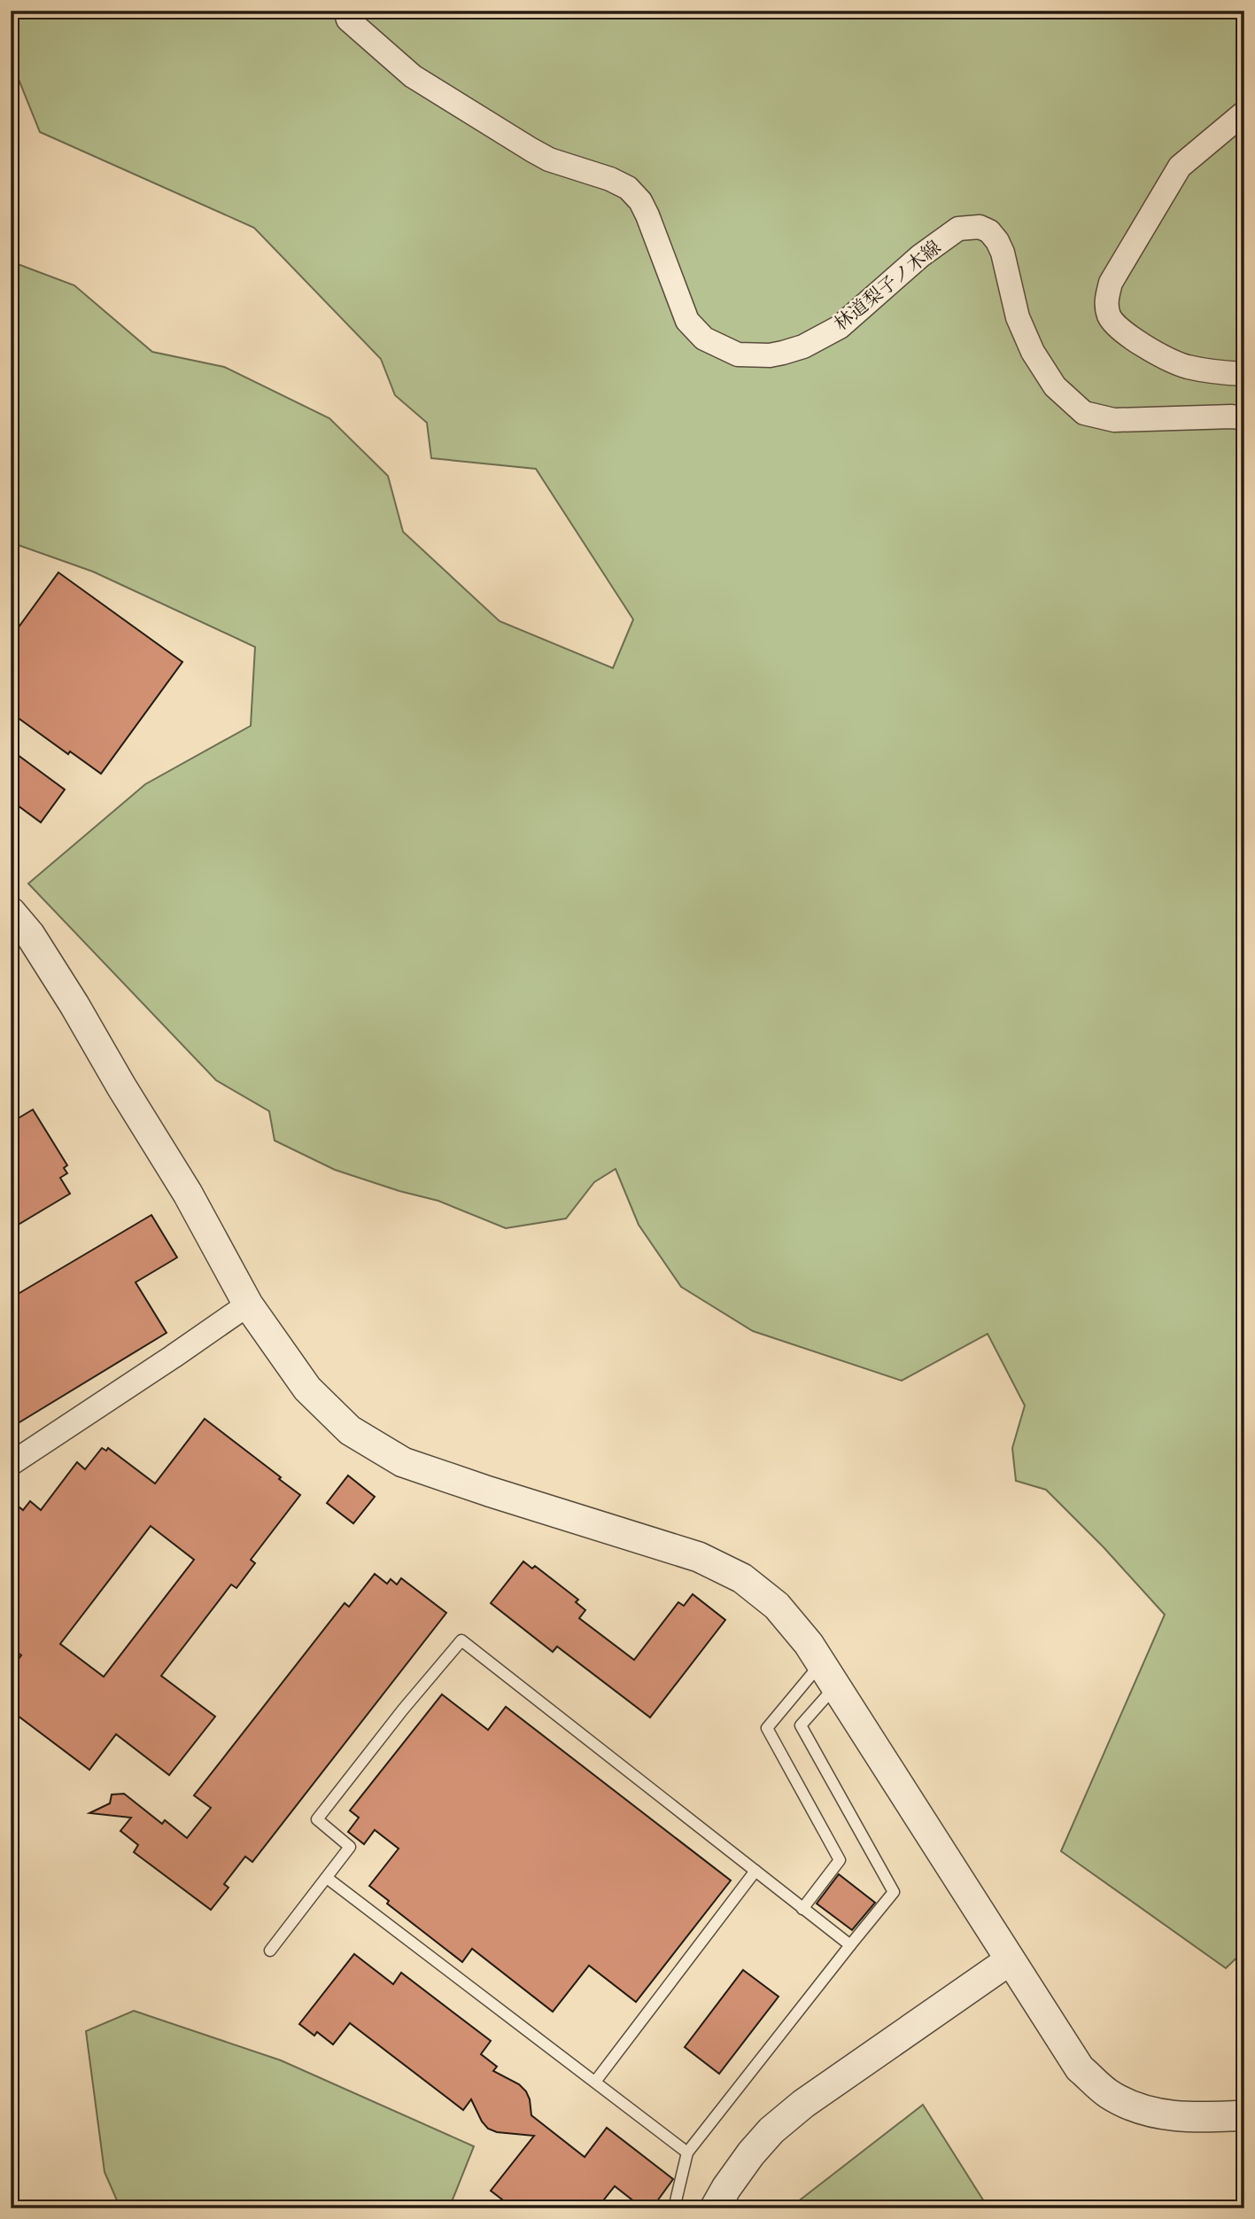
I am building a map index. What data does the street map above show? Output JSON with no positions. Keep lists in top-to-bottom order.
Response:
{
  "streets": {
    "street": ["林道梨子ノ木線"]
  }
}
